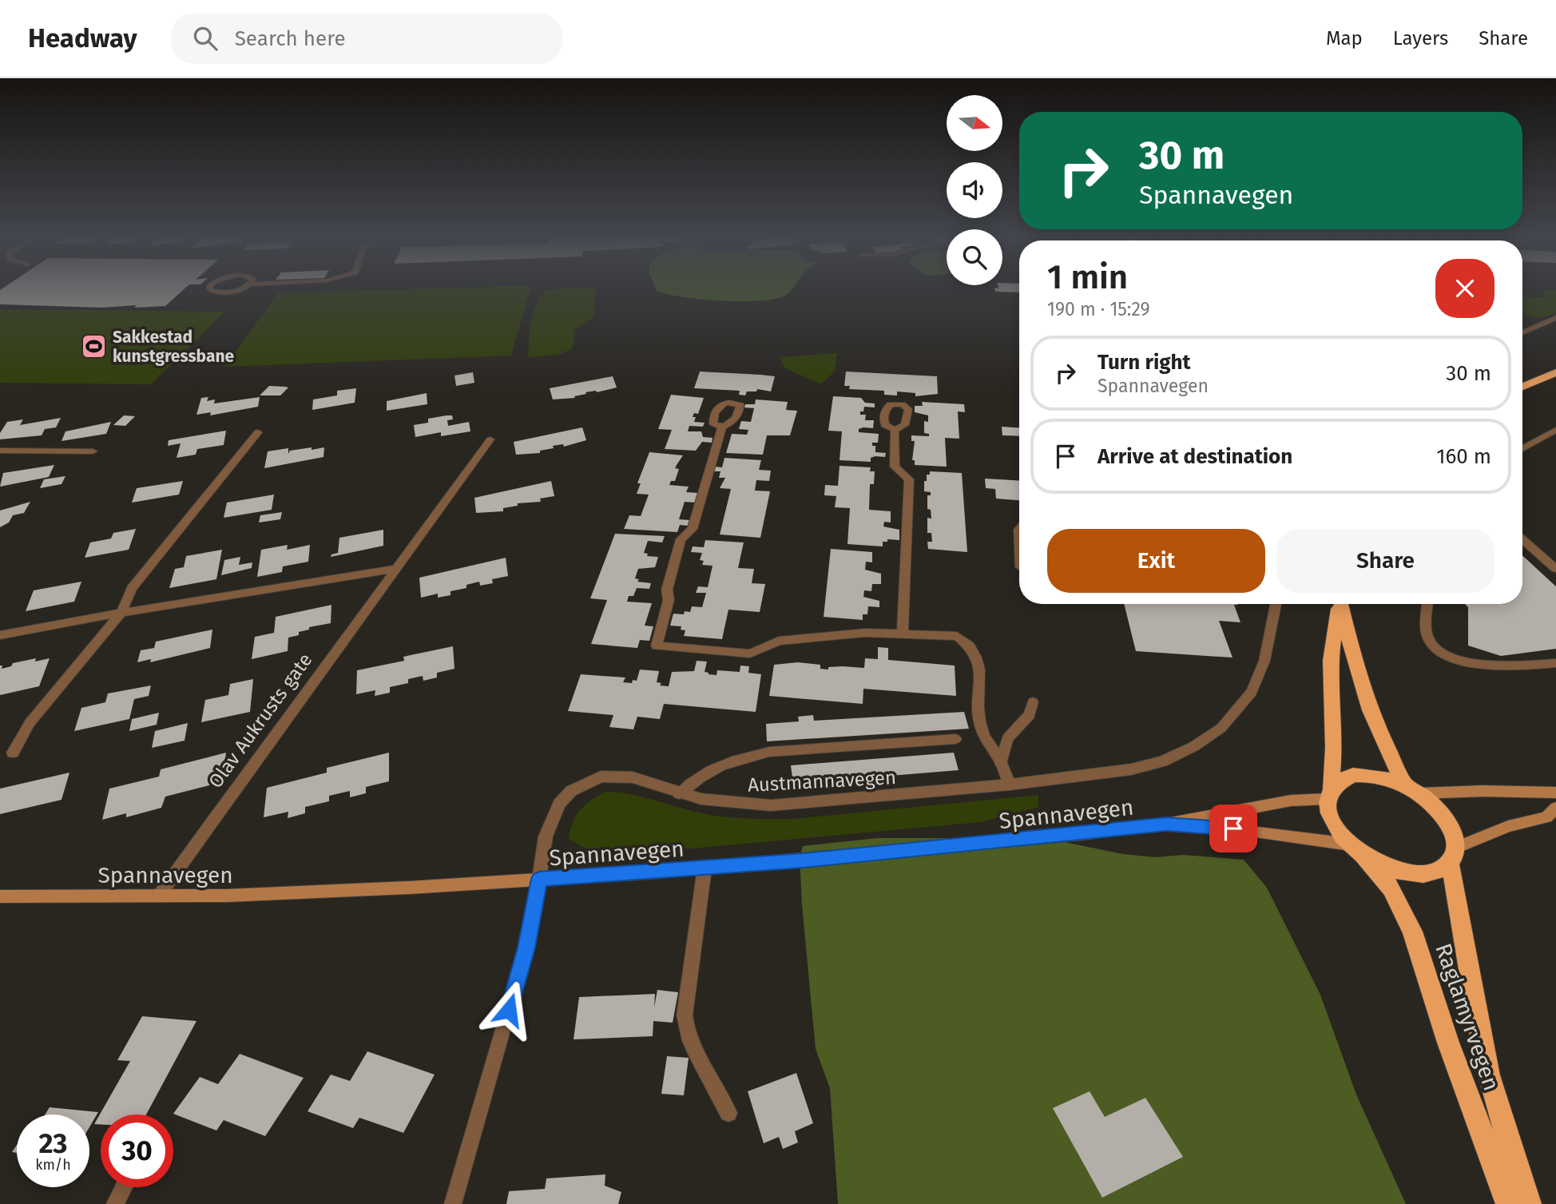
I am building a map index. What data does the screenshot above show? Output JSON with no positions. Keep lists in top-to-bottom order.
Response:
{
  "streets": {
    "highway": ["Raglamyrvegen"],
    "main road": ["Spannavegen"],
    "street": ["Olav Aukrusts gate", "Austmannavegen"]
  },
  "crossings": [
    ["Olav Aukrusts gate", "Spannavegen"],
    ["Austmannavegen", "Spannavegen"],
    ["Spannavegen", "Raglamyrvegen"]
  ],
  "places": {
    "sports": ["Sakkestad kunstgressbane"]
  },
  "north": "right",
  "page": {
    "header": "Headway",
    "search": "Search here",
    "nav": ["Map", "Layers", "Share"],
    "turn": ["30 m", "Spannavegen"],
    "heading": ["1 min", "190 m · 15:29"],
    "list": [
      {
        "name": "Turn right",
        "note": "Spannavegen",
        "value": "30 m"
      },
      {
        "name": "Arrive at destination",
        "value": "160 m"
      }
    ],
    "buttons": ["Exit", "Share"],
    "speed": "23 km/h",
    "limit": "30"
  }
}
